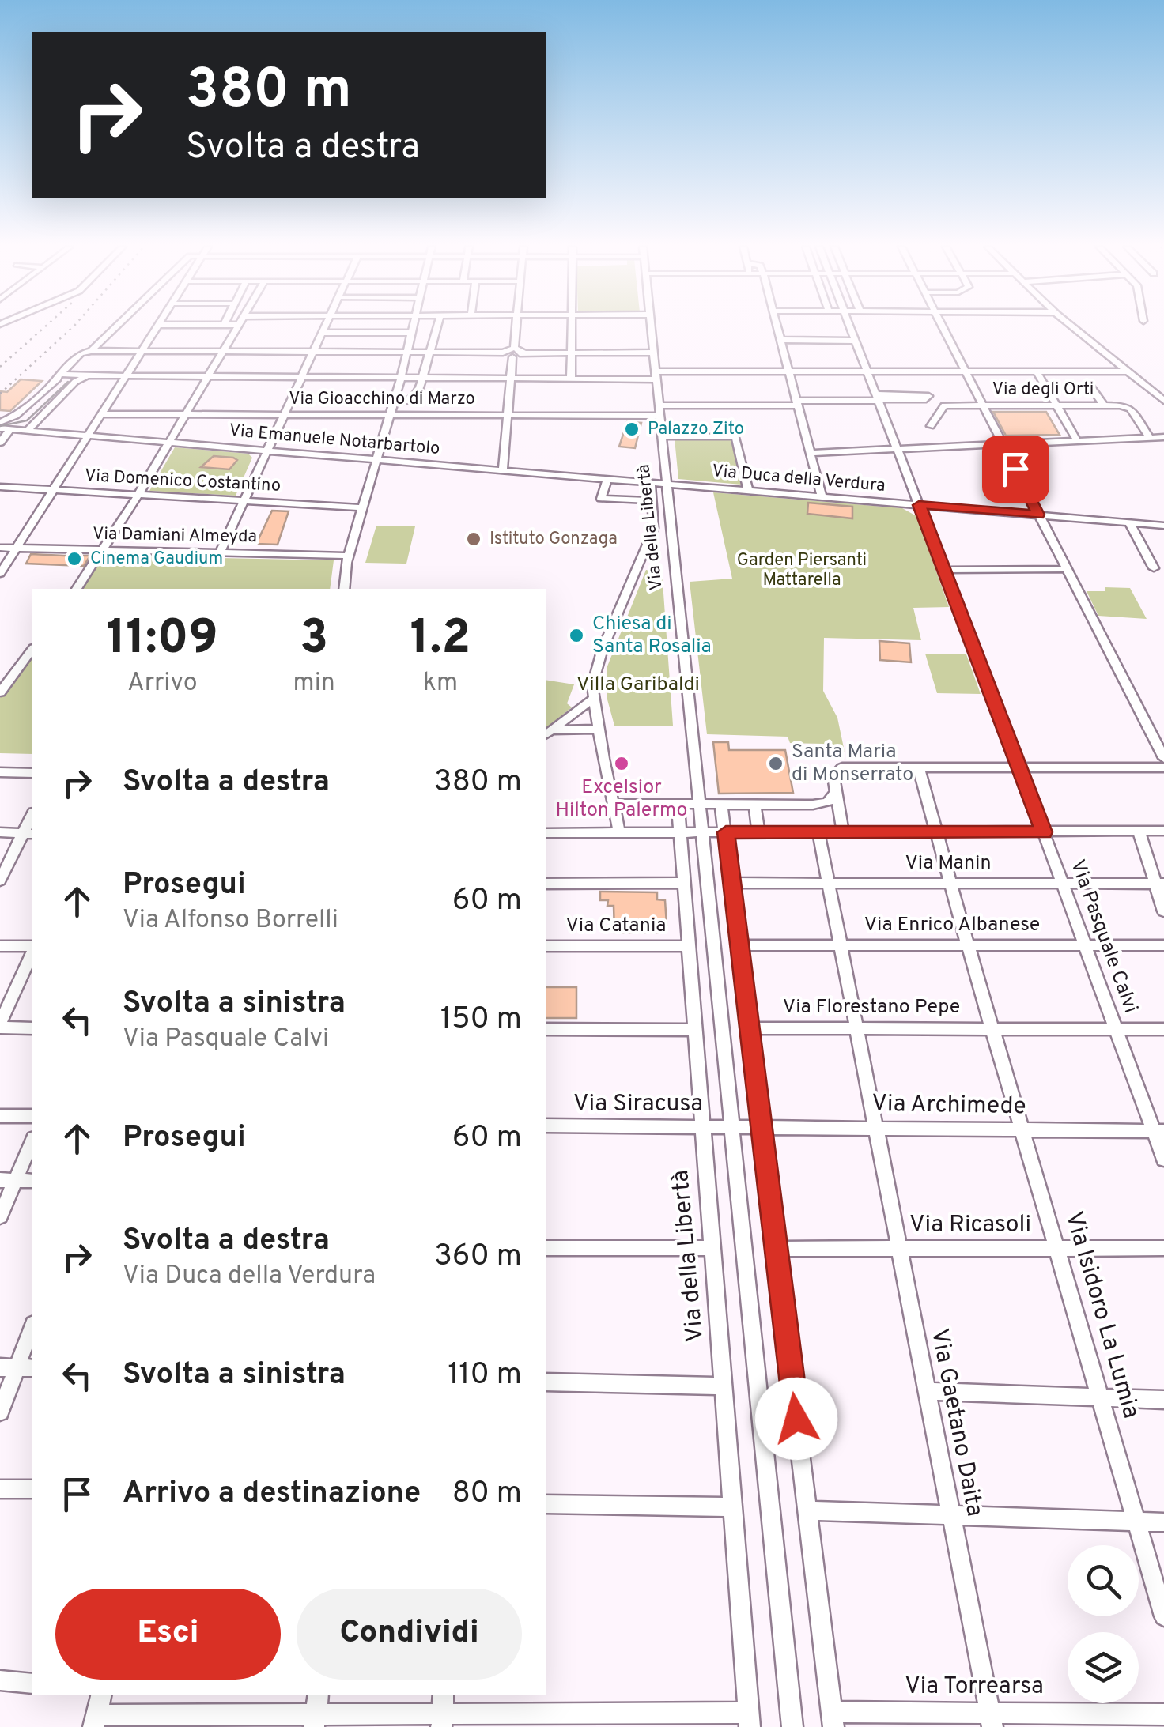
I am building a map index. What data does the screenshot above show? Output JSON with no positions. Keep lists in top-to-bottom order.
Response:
{
  "streets": {
    "street": [
      "Via degli Orti",
      "Via Gioacchino di Marzo",
      "Via Emanuele Notarbartolo",
      "Via Duca della Verdura",
      "Via Domenico Costantino",
      "Via della Libertà",
      "Via Damiani Almeyda",
      "Via Manin",
      "Via Enrico Albanese",
      "Via Catania",
      "Via Pasquale Calvi",
      "Via Florestano Pepe",
      "Via Siracusa",
      "Via Archimede",
      "Via Ricasoli",
      "Via Isidoro La Lumia",
      "Via Gaetano Daita",
      "Via Torrearsa"
    ]
  },
  "crossings": [
    ["Via Gioacchino di Marzo", "Via della Libertà"],
    ["Via Emanuele Notarbartolo", "Via Duca della Verdura"],
    ["Via Emanuele Notarbartolo", "Via della Libertà"],
    ["Via Duca della Verdura", "Via della Libertà"],
    ["Via Duca della Verdura", "Via Pasquale Calvi"],
    ["Via della Libertà", "Via Catania"],
    ["Via della Libertà", "Via Siracusa"],
    ["Via della Libertà", "Via Archimede"],
    ["Via Manin", "Via Pasquale Calvi"],
    ["Via Manin", "Via Isidoro La Lumia"],
    ["Via Manin", "Via Gaetano Daita"],
    ["Via Enrico Albanese", "Via Pasquale Calvi"],
    ["Via Enrico Albanese", "Via Isidoro La Lumia"],
    ["Via Enrico Albanese", "Via Gaetano Daita"],
    ["Via Pasquale Calvi", "Via Florestano Pepe"],
    ["Via Pasquale Calvi", "Via Archimede"],
    ["Via Florestano Pepe", "Via Isidoro La Lumia"],
    ["Via Florestano Pepe", "Via Gaetano Daita"],
    ["Via Siracusa", "Via Archimede"],
    ["Via Archimede", "Via Isidoro La Lumia"],
    ["Via Archimede", "Via Gaetano Daita"],
    ["Via Ricasoli", "Via Isidoro La Lumia"],
    ["Via Ricasoli", "Via Gaetano Daita"],
    ["Via Gaetano Daita", "Via Torrearsa"]
  ],
  "parks": ["Garden Piersanti Mattarella", "Villa Garibaldi"],
  "places": [
    "Palazzo Zito",
    "Istituto Gonzaga",
    "Cinema Gaudium",
    "Chiesa di Santa Rosalia",
    "Excelsior Hilton Palermo",
    "Santa Maria di Monserrato"
  ],
  "page": {
    "turn": ["380 m", "Svolta a destra"],
    "eta": [
      "11:09",
      "Arrivo",
      "3",
      "min",
      "1.2",
      "km"
    ],
    "list": [
      {
        "name": "Svolta a destra",
        "value": "380 m"
      },
      {
        "name": "Prosegui",
        "note": "Via Alfonso Borrelli",
        "value": "60 m"
      },
      {
        "name": "Svolta a sinistra",
        "note": "Via Pasquale Calvi",
        "value": "150 m"
      },
      {
        "name": "Prosegui",
        "value": "60 m"
      },
      {
        "name": "Svolta a destra",
        "note": "Via Duca della Verdura",
        "value": "360 m"
      },
      {
        "name": "Svolta a sinistra",
        "value": "110 m"
      },
      {
        "name": "Arrivo a destinazione",
        "value": "80 m"
      }
    ],
    "buttons": ["Esci", "Condividi"]
  }
}
